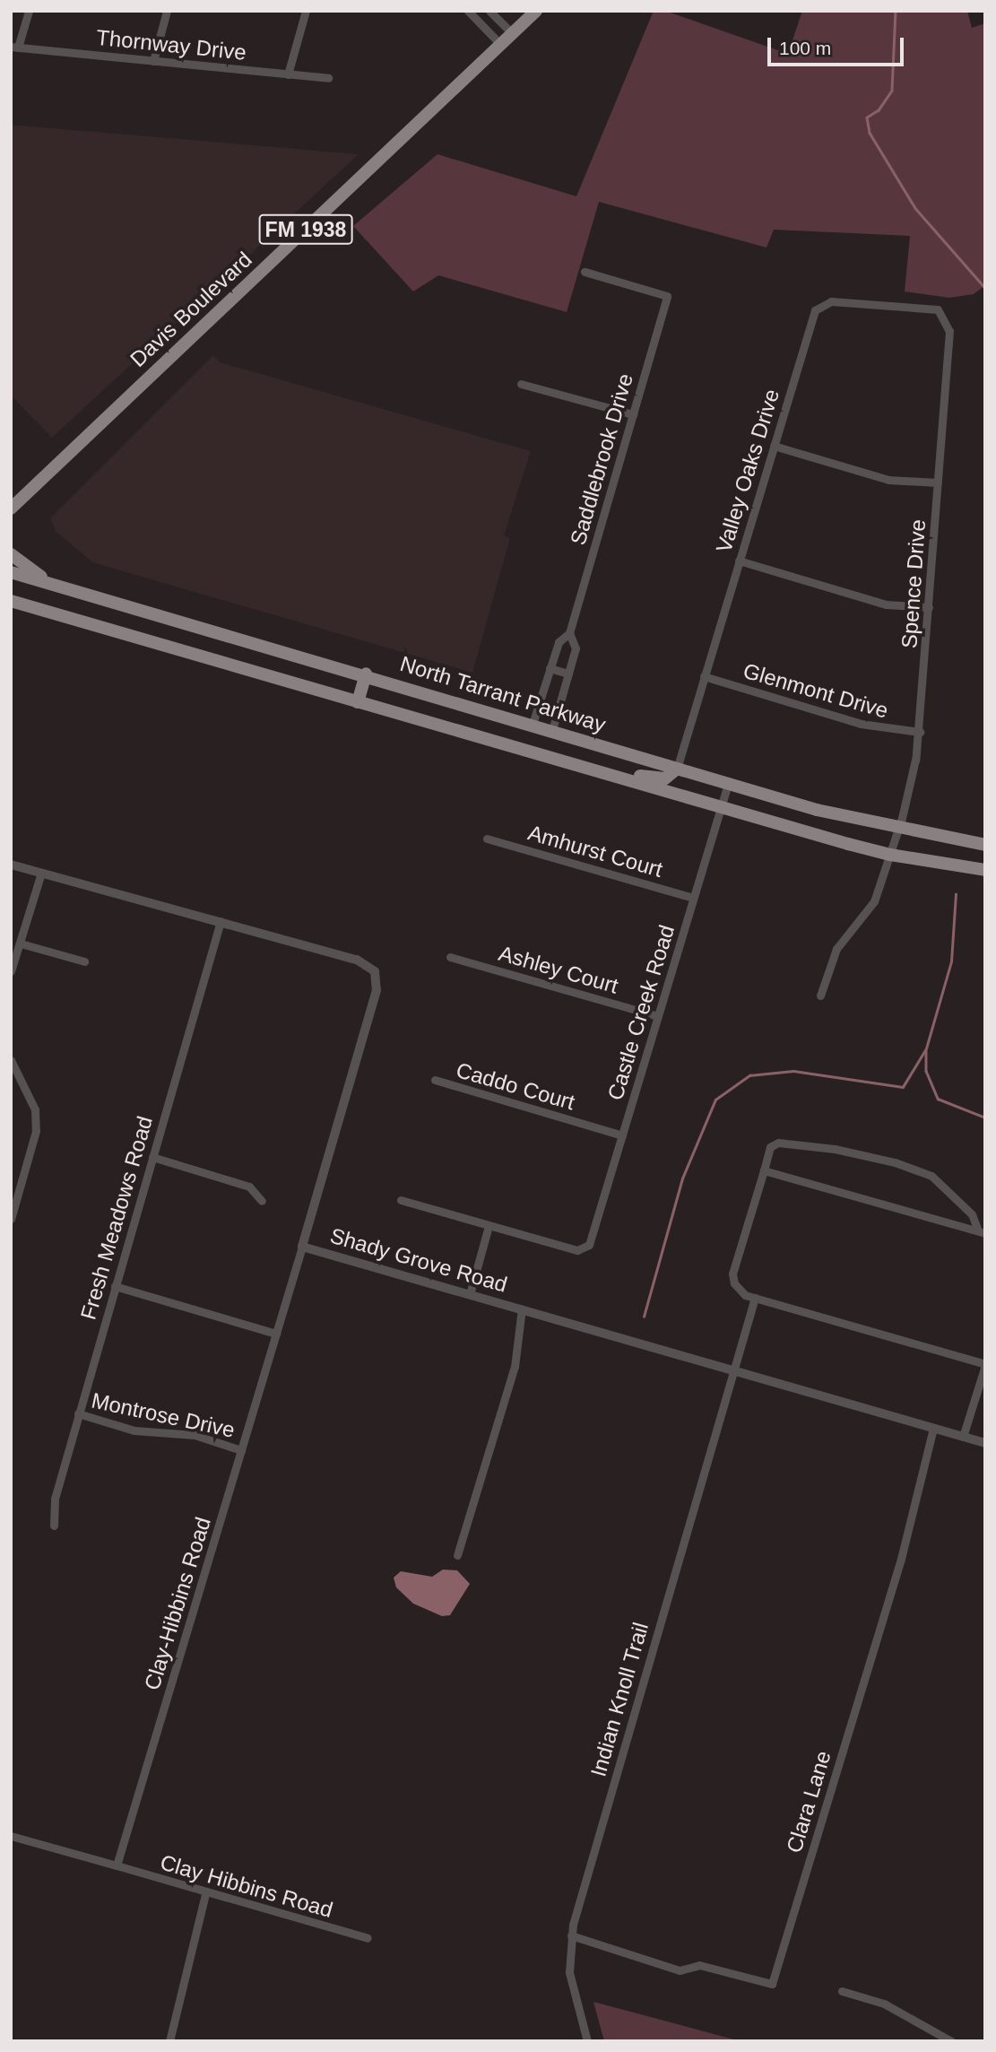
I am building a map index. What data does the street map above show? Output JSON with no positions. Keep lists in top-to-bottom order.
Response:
{
  "streets": {
    "main road": ["FM 1938", "Davis Boulevard", "North Tarrant Parkway"],
    "street": [
      "Thornway Drive",
      "Saddlebrook Drive",
      "Valley Oaks Drive",
      "Spence Drive",
      "Glenmont Drive",
      "Amhurst Court",
      "Ashley Court",
      "Castle Creek Road",
      "Caddo Court",
      "Fresh Meadows Road",
      "Shady Grove Road",
      "Montrose Drive",
      "Clay-Hibbins Road",
      "Indian Knoll Trail",
      "Clara Lane",
      "Clay Hibbins Road"
    ]
  },
  "crossings": [
    ["Saddlebrook Drive", "North Tarrant Parkway"],
    ["Valley Oaks Drive", "Spence Drive"],
    ["Valley Oaks Drive", "Glenmont Drive"],
    ["Valley Oaks Drive", "North Tarrant Parkway"],
    ["Spence Drive", "Glenmont Drive"],
    ["Spence Drive", "North Tarrant Parkway"],
    ["North Tarrant Parkway", "Castle Creek Road"],
    ["Amhurst Court", "Castle Creek Road"],
    ["Ashley Court", "Castle Creek Road"],
    ["Castle Creek Road", "Caddo Court"],
    ["Fresh Meadows Road", "Shady Grove Road"],
    ["Fresh Meadows Road", "Montrose Drive"],
    ["Shady Grove Road", "Clay-Hibbins Road"],
    ["Shady Grove Road", "Indian Knoll Trail"],
    ["Shady Grove Road", "Clara Lane"],
    ["Montrose Drive", "Clay-Hibbins Road"],
    ["Clay-Hibbins Road", "Clay Hibbins Road"],
    ["Indian Knoll Trail", "Clara Lane"]
  ],
  "scale_bar": "100 m"
}
